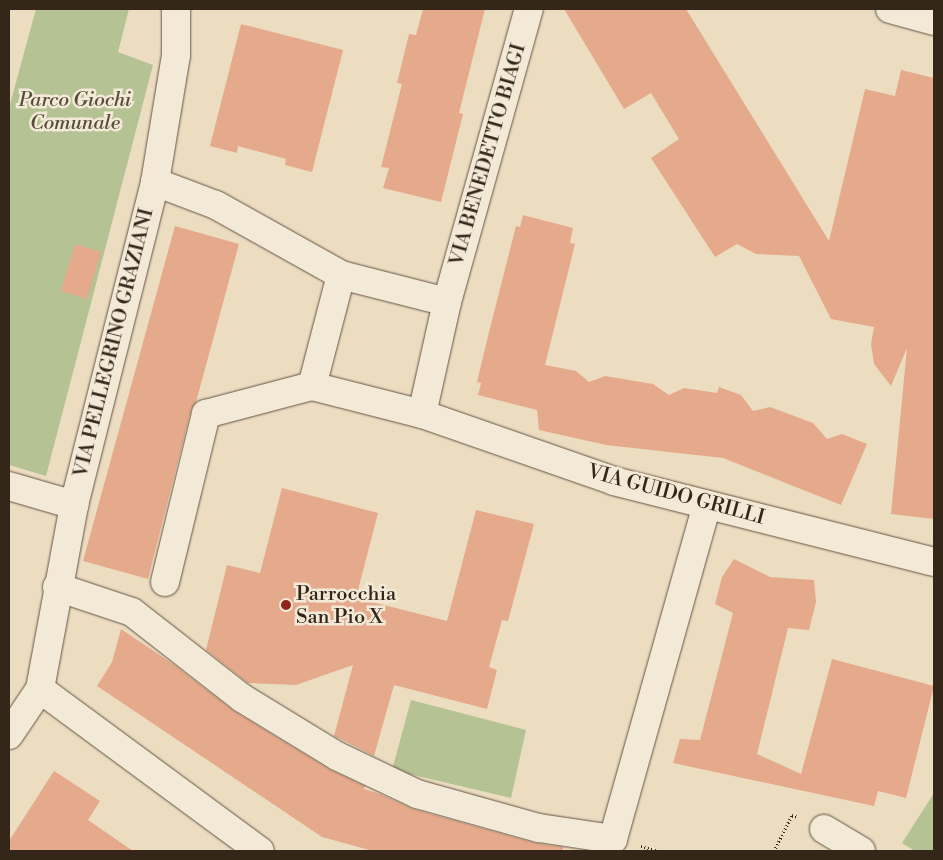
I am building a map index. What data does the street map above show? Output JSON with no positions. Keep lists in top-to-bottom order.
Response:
{
  "streets": {
    "street": ["VIA BENEDETTO BIAGI", "VIA PELLEGRINO GRAZIANI", "VIA GUIDO GRILLI"]
  },
  "crossings": [
    ["VIA BENEDETTO BIAGI", "VIA GUIDO GRILLI"]
  ],
  "parks": ["Parco Giochi Comunale"],
  "places": ["Parrocchia San Pio X"]
}
